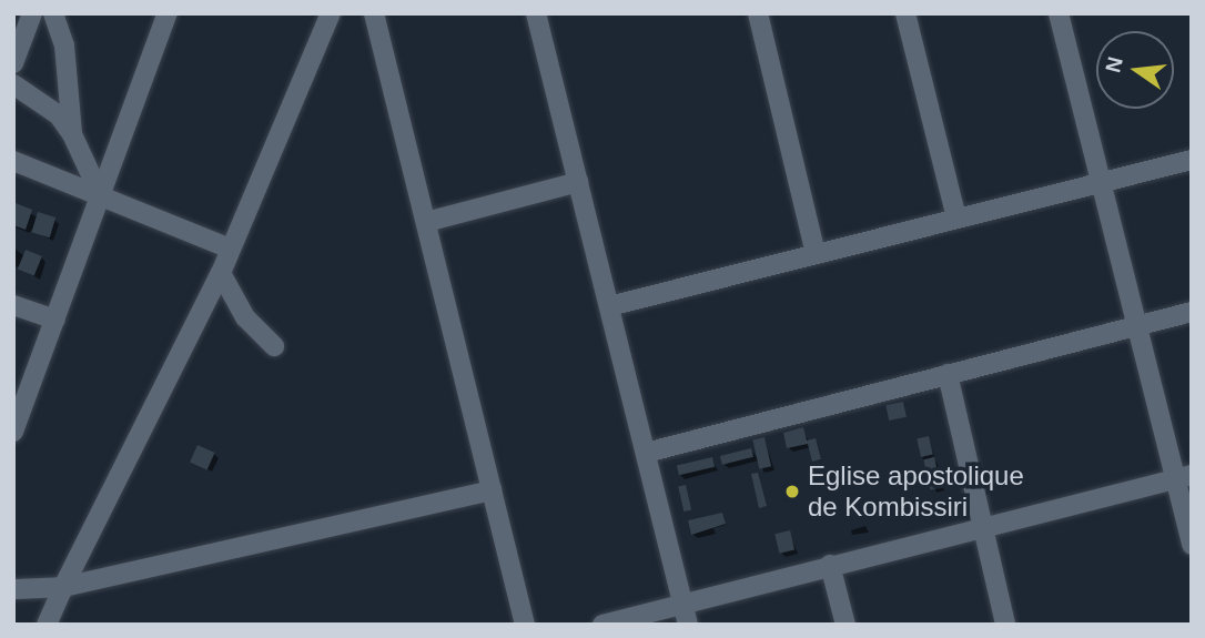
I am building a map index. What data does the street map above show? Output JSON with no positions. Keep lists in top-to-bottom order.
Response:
{
  "places": ["Eglise apostolique de Kombissiri"],
  "north": "left"
}
